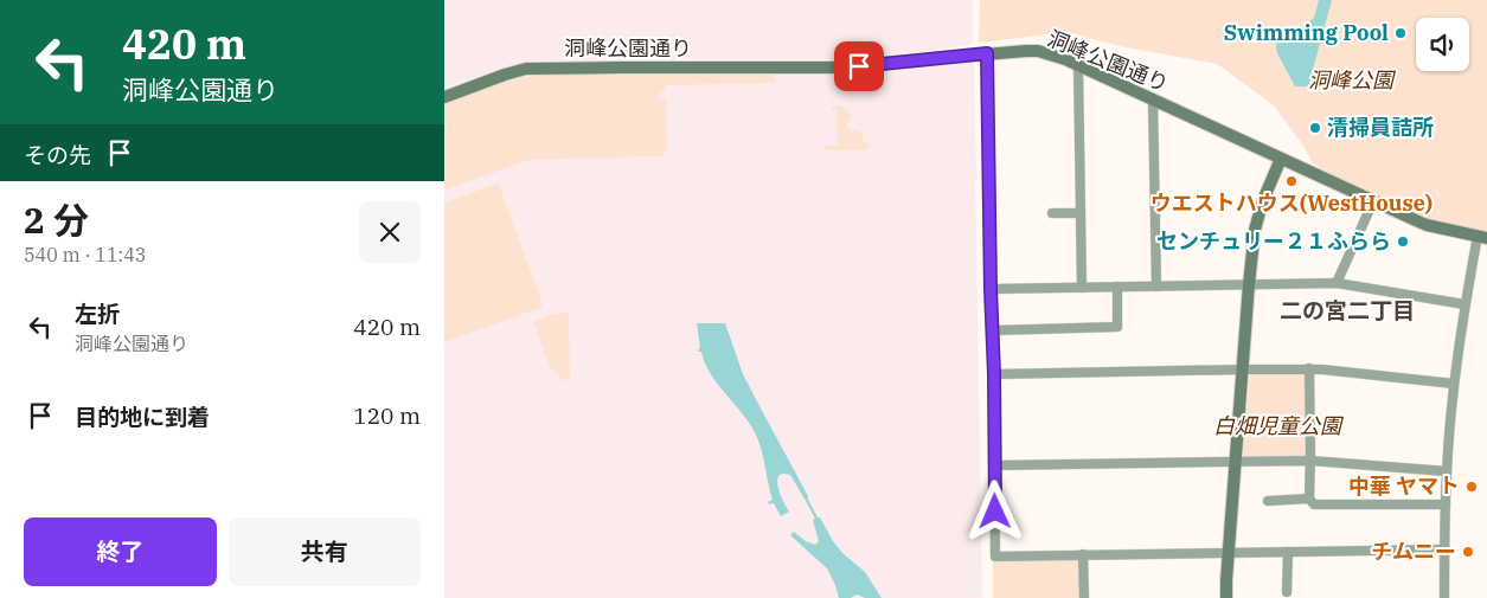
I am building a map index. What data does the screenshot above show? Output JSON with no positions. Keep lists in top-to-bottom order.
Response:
{
  "streets": {
    "street": ["洞峰公園通り"]
  },
  "districts": ["二の宮二丁目"],
  "parks": ["洞峰公園", "白畑児童公園"],
  "places": [
    "Swimming Pool",
    "清掃員詰所",
    "ウエストハウス(WestHouse)",
    "センチュリー２１ふらら",
    "中華 ヤマト",
    "チムニー"
  ],
  "page": {
    "turn": ["420 m", "洞峰公園通り"],
    "then": "その先",
    "heading": ["2 分", "540 m · 11:43"],
    "list": [
      {
        "name": "左折",
        "note": "洞峰公園通り",
        "value": "420 m"
      },
      {
        "name": "目的地に到着",
        "value": "120 m"
      }
    ],
    "buttons": ["終了", "共有"]
  }
}
